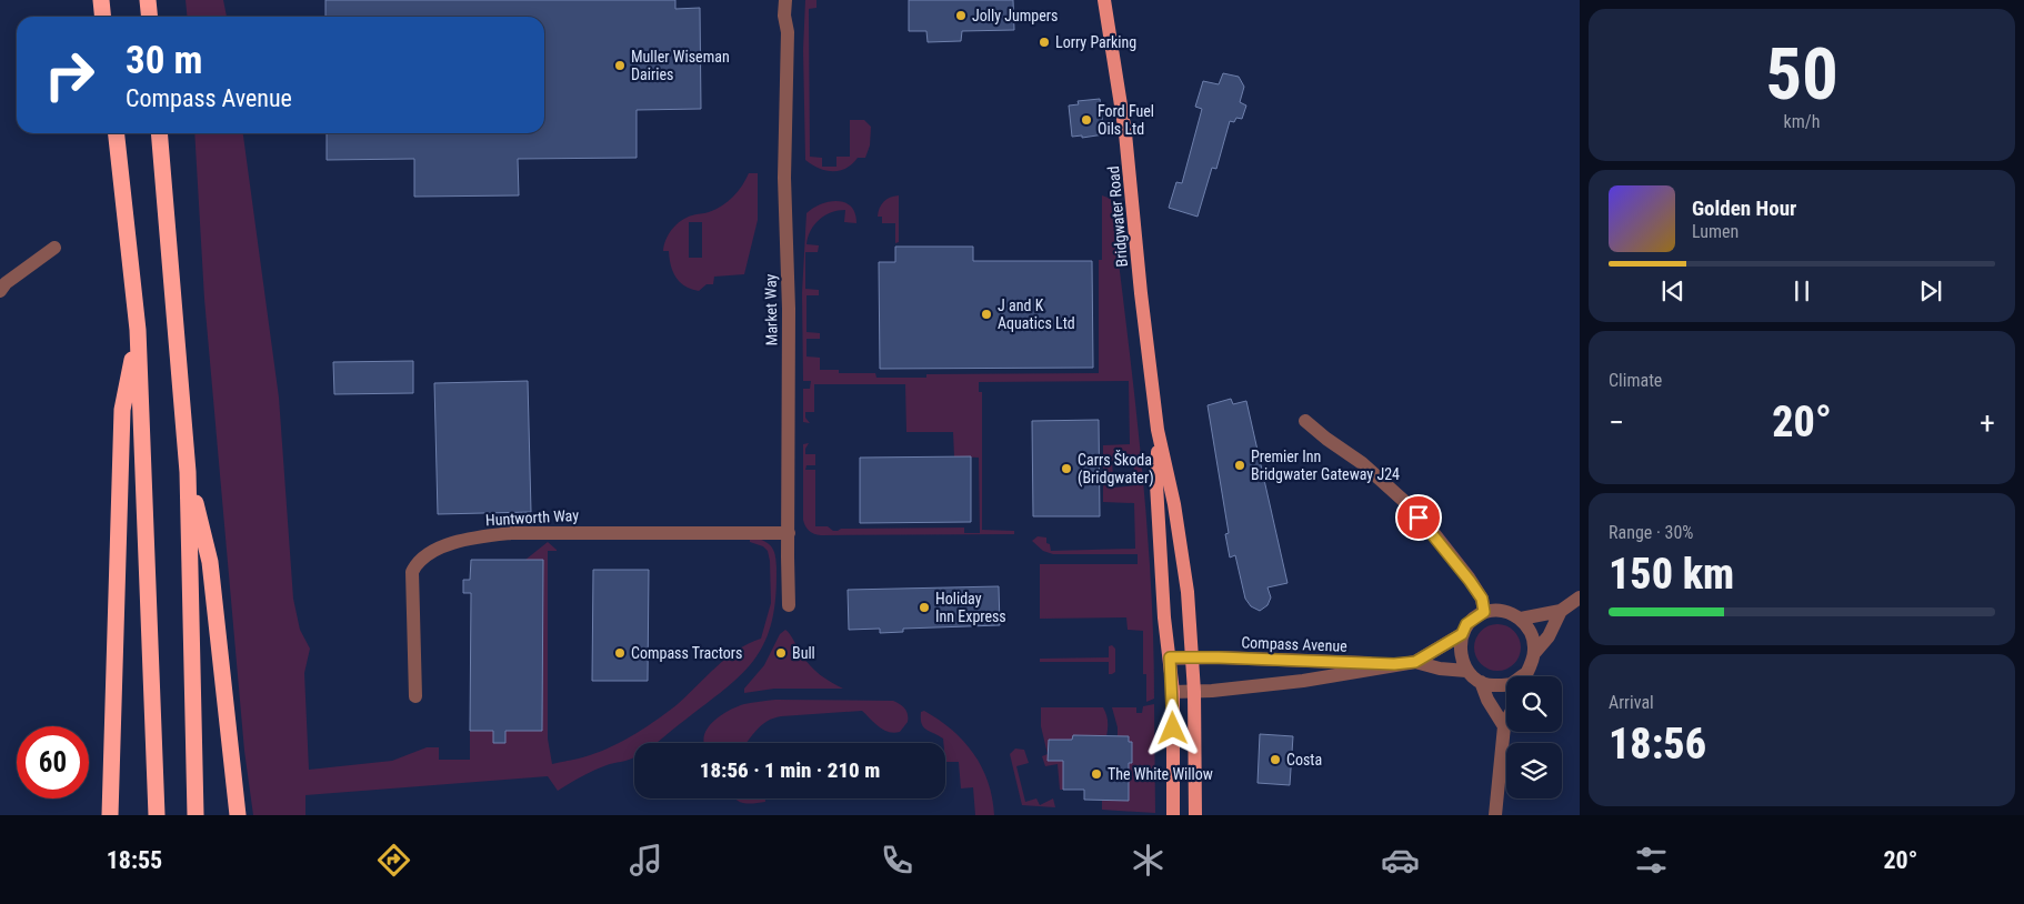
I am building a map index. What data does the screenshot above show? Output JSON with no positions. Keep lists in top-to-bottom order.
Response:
{
  "streets": {
    "main road": ["Bridgwater Road"],
    "street": ["Market Way", "Huntworth Way", "Compass Avenue"]
  },
  "crossings": [
    ["Bridgwater Road", "Compass Avenue"],
    ["Market Way", "Huntworth Way"]
  ],
  "places": [
    "Jolly Jumpers",
    "Lorry Parking",
    "Muller Wiseman Dairies",
    "Ford Fuel Oils Ltd",
    "J and K Aquatics Ltd",
    "Premier Inn Bridgwater Gateway J24",
    "Carrs Škoda (Bridgwater)",
    "Holiday Inn Express",
    "Compass Tractors",
    "Bull",
    "Costa",
    "The White Willow"
  ],
  "page": {
    "tile": [
      ["50", "km/h"],
      "Climate",
      ["Range · 30%", "150 km"],
      ["Arrival", "18:56"]
    ],
    "turn": ["30 m", "Compass Avenue"],
    "song": ["Golden Hour", "Lumen"],
    "heat": ["−", "20°", "+"],
    "limit": "60",
    "trip": "18:56 · 1 min · 210 m",
    "tabs": ["18:55", "20°"]
  }
}
